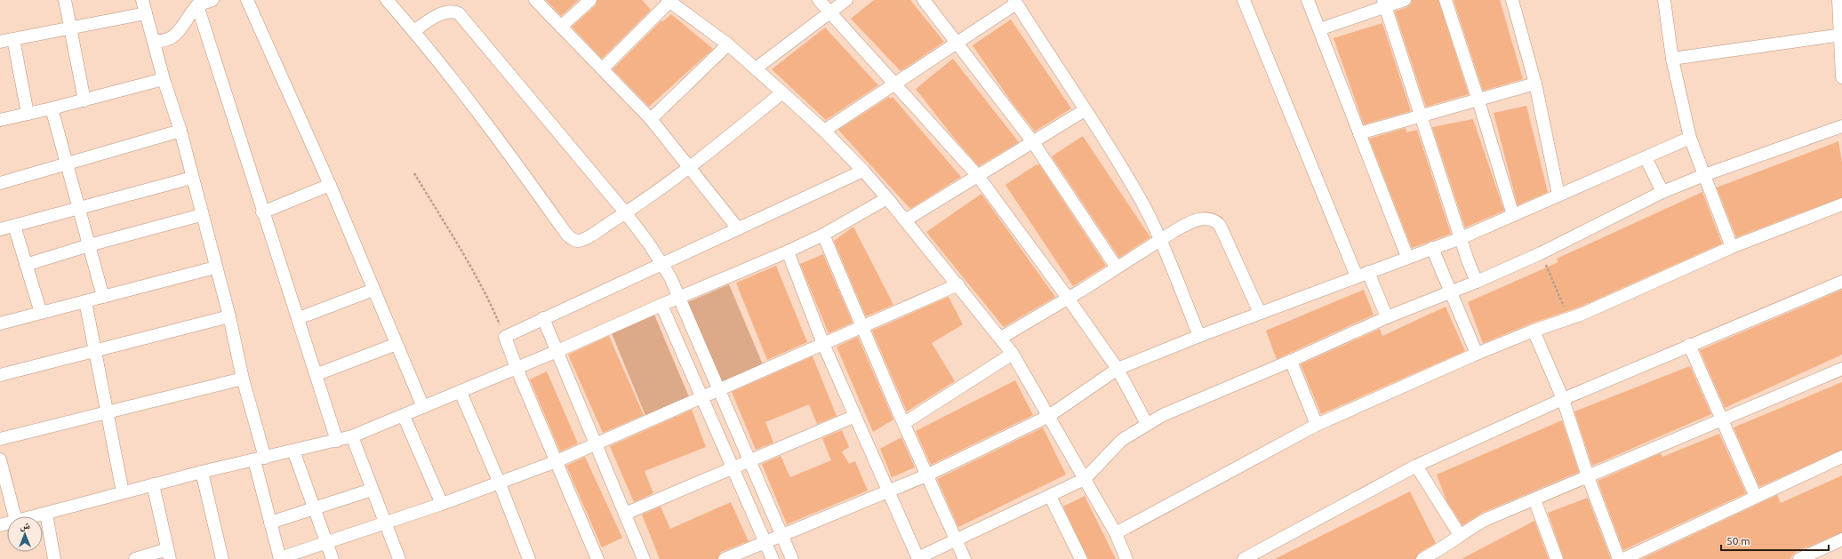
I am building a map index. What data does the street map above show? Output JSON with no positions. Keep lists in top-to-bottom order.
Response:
{
  "scale_bar": "50 m",
  "north": "top"
}
